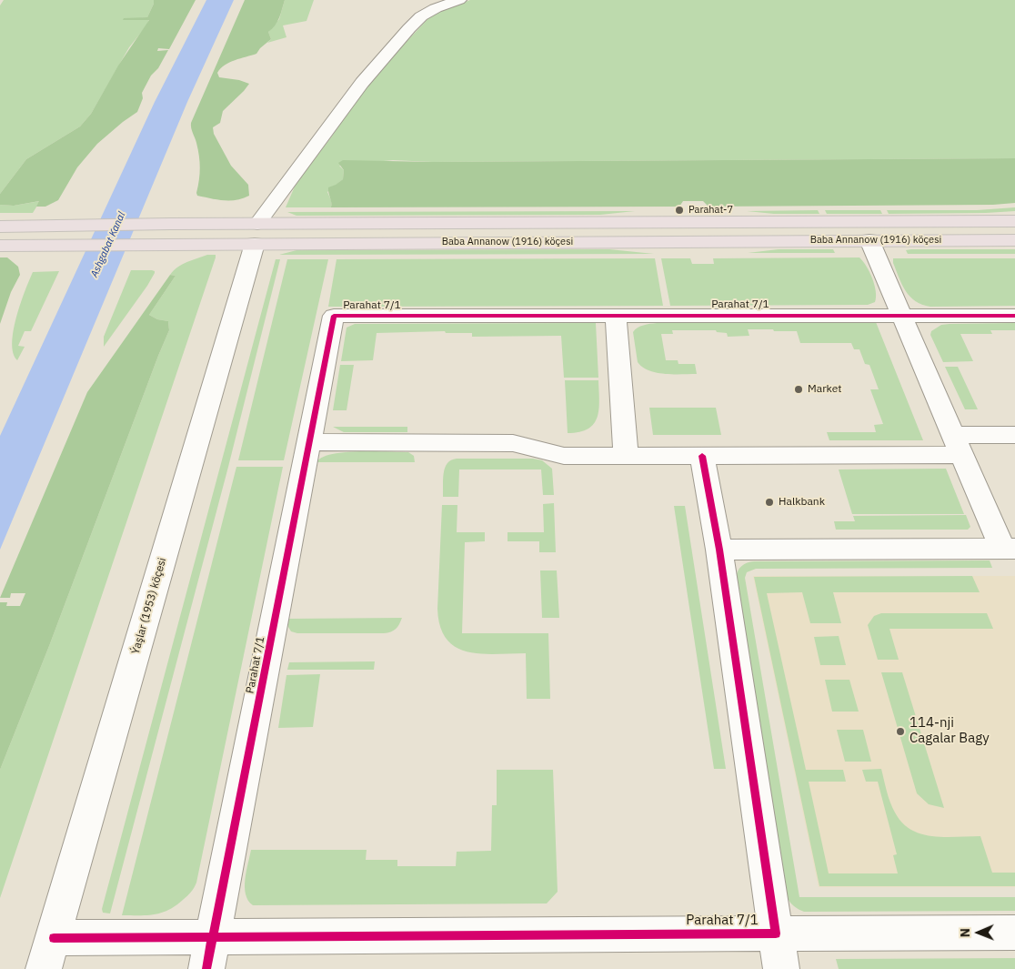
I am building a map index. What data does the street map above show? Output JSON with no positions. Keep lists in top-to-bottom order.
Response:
{
  "streets": {
    "main road": ["Baba Annanow (1916) köçesi"],
    "street": ["Parahat 7/1", "Ýaşlar (1953) köçesi"]
  },
  "crossings": [
    ["Baba Annanow (1916) köçesi", "Ýaşlar (1953) köçesi"]
  ],
  "water": ["Ashgabat Kanal"],
  "places": [
    "Parahat-7",
    "Market",
    "Halkbank",
    "114-nji Cagalar Bagy"
  ],
  "north": "left"
}
